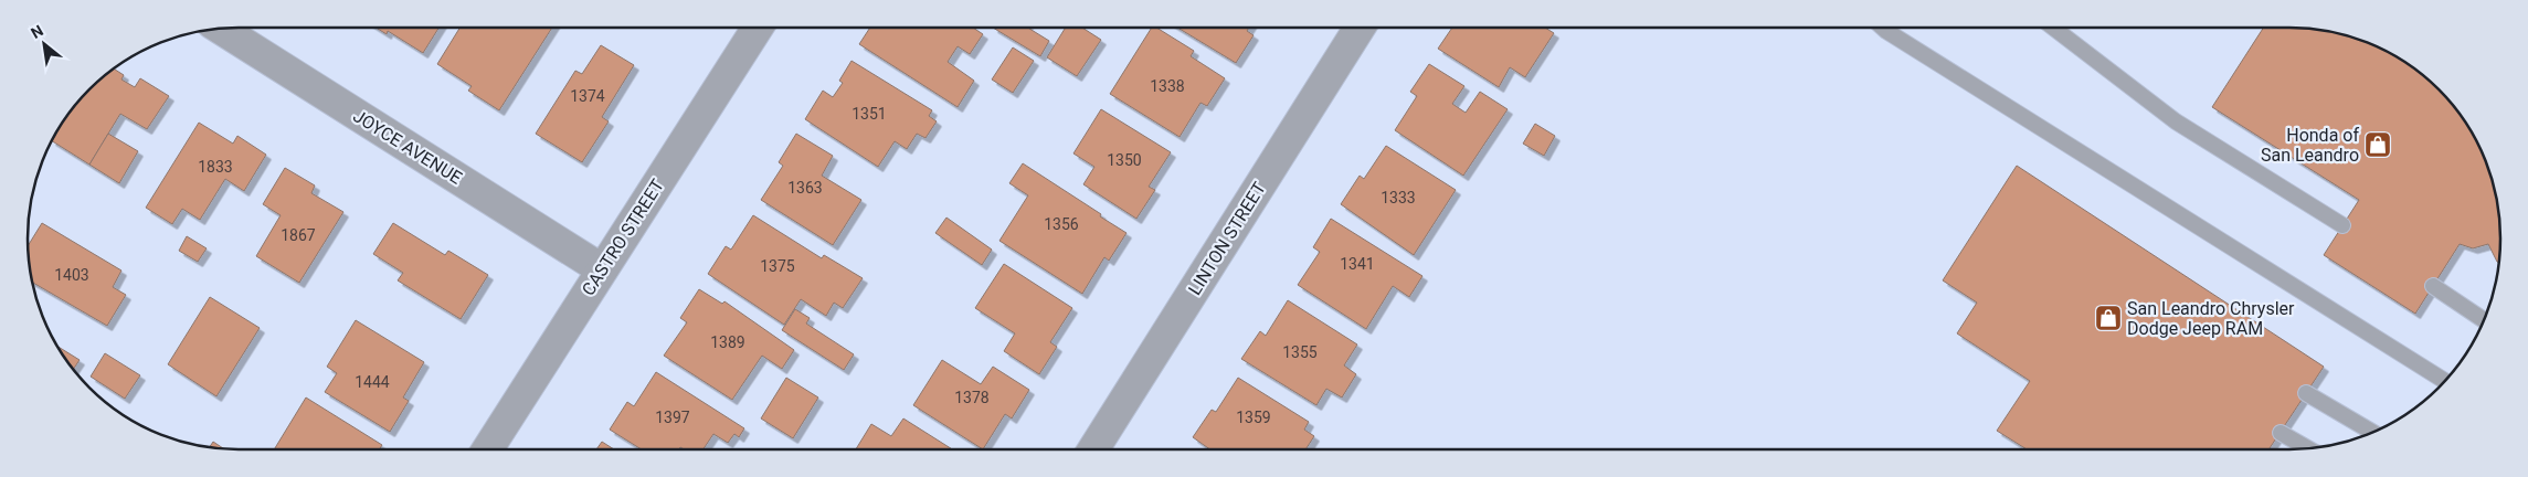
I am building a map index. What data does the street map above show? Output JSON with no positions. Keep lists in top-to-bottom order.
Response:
{
  "streets": {
    "street": ["JOYCE AVENUE", "CASTRO STREET", "LINTON STREET"]
  },
  "crossings": [
    ["JOYCE AVENUE", "CASTRO STREET"]
  ],
  "places": {
    "shop": ["Honda of San Leandro", "San Leandro Chrysler Dodge Jeep RAM"]
  },
  "house_numbers": [
    "1338",
    "1374",
    "1351",
    "1350",
    "1833",
    "1363",
    "1333",
    "1356",
    "1867",
    "1341",
    "1375",
    "1403",
    "1389",
    "1355",
    "1444",
    "1378",
    "1397",
    "1359"
  ],
  "north": "top left"
}
